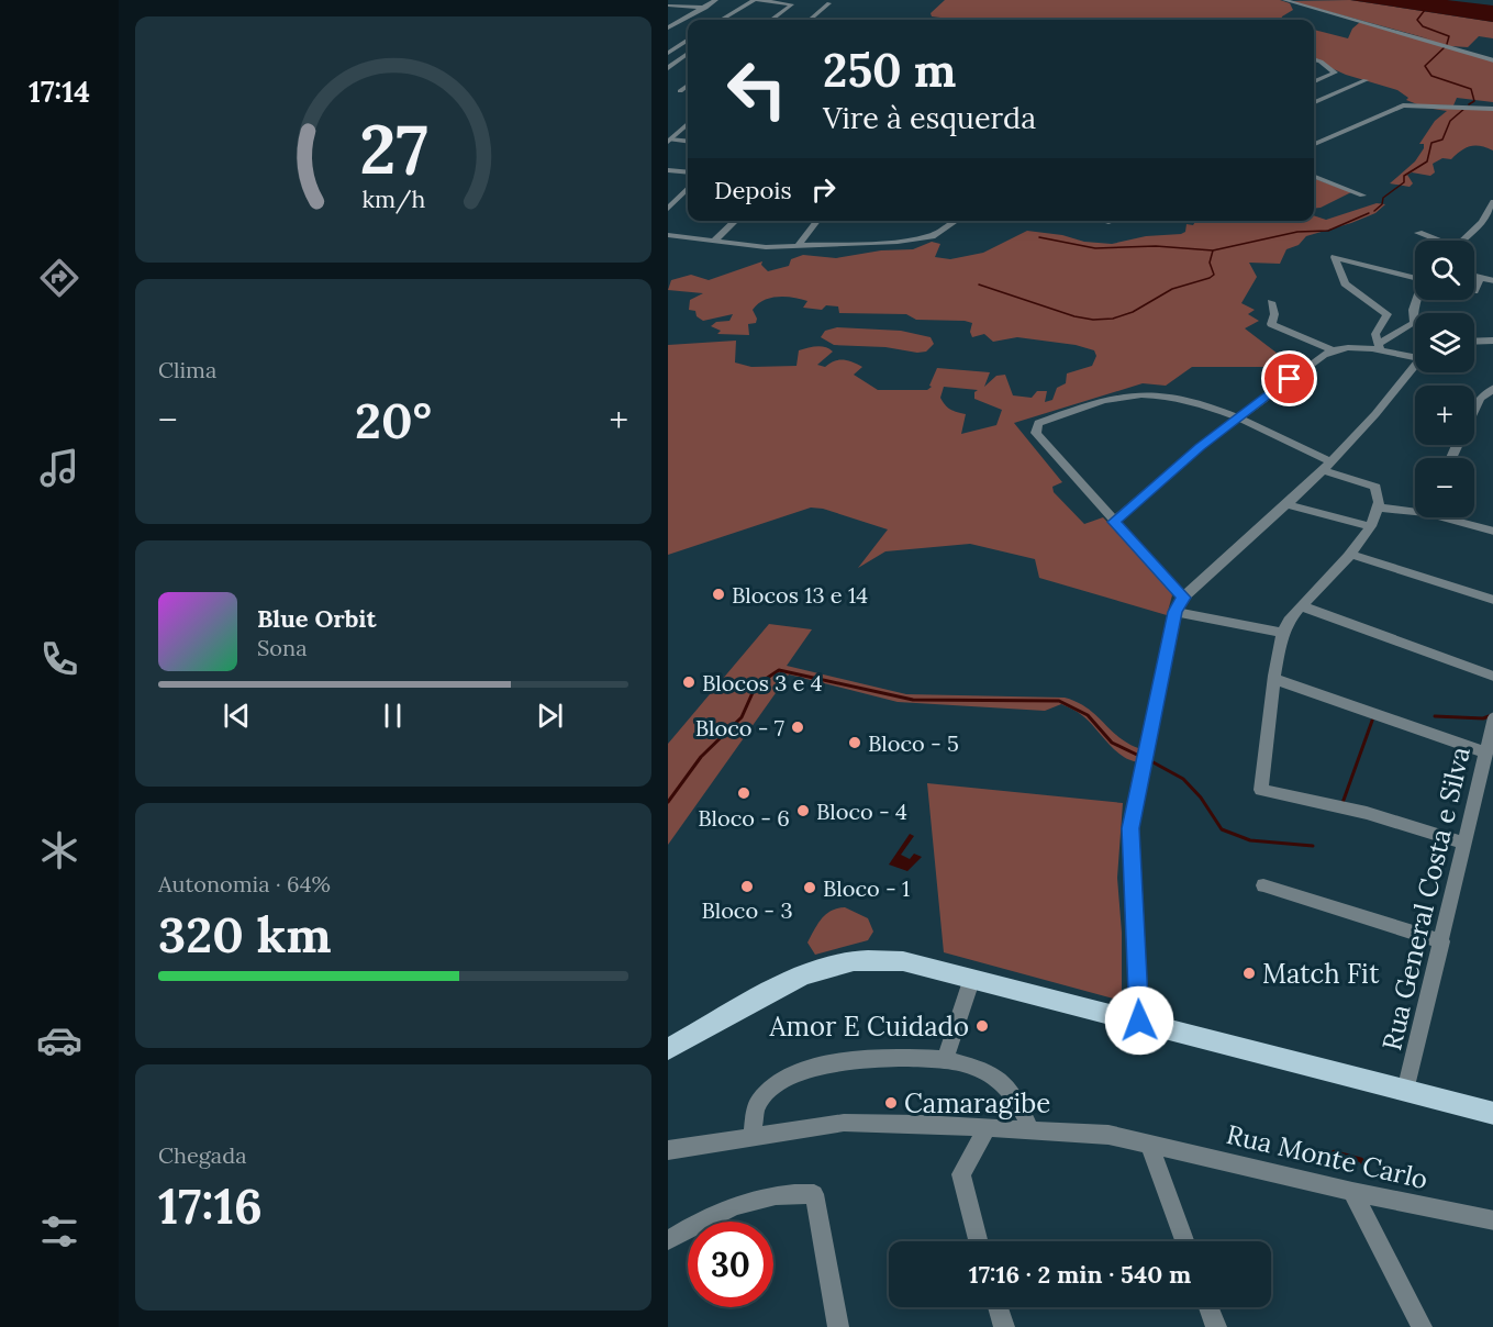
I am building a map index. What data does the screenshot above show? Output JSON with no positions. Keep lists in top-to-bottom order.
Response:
{
  "streets": {
    "street": ["Rua General Costa e Silva", "Rua Monte Carlo"]
  },
  "places": [
    "Blocos 13 e 14",
    "Blocos 3 e 4",
    "Bloco - 7",
    "Bloco - 5",
    "Bloco - 6",
    "Bloco - 4",
    "Bloco - 3",
    "Bloco - 1",
    "Match Fit",
    "Amor E Cuidado",
    "Camaragibe"
  ],
  "page": {
    "tabs": "17:14",
    "turn": ["250 m", "Vire à esquerda"],
    "then": "Depois",
    "map_buttons": ["+", "−"],
    "tile": [
      "Clima",
      ["Autonomia · 64%", "320 km"],
      ["Chegada", "17:16"]
    ],
    "heat": ["−", "20°", "+"],
    "song": ["Blue Orbit", "Sona"],
    "limit": "30",
    "trip": "17:16 · 2 min · 540 m",
    "gauge": ["27", "km/h"]
  }
}
